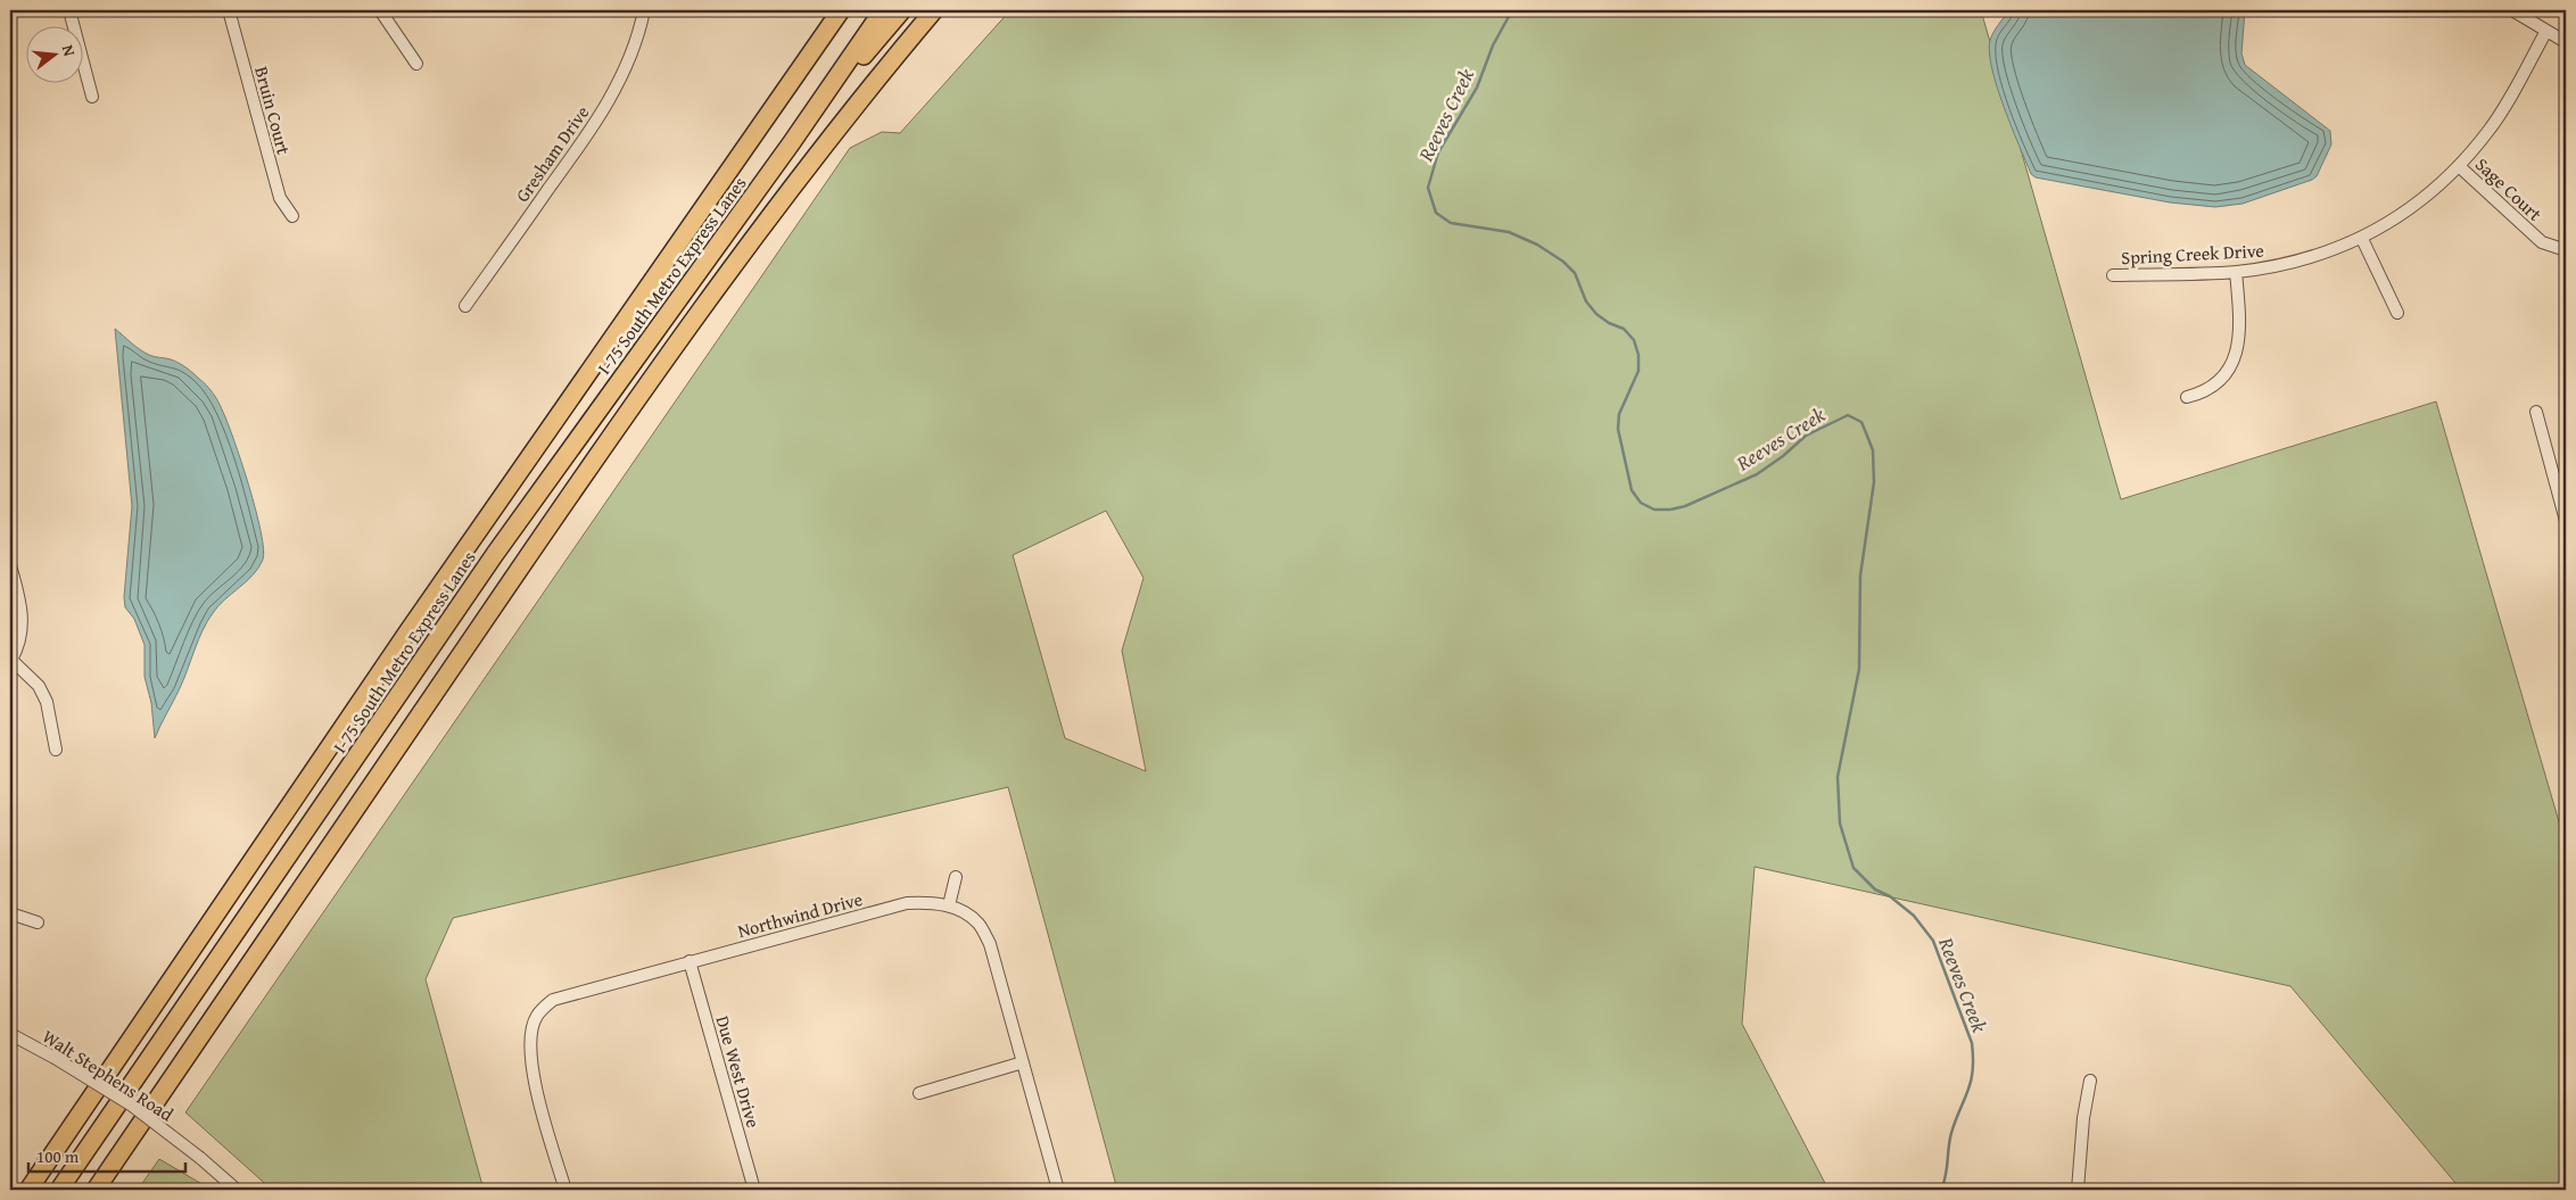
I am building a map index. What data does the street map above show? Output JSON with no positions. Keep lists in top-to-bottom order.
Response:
{
  "streets": {
    "highway": ["I-75 South Metro Express Lanes"],
    "street": [
      "Bruin Court",
      "Gresham Drive",
      "Sage Court",
      "Spring Creek Drive",
      "Northwind Drive",
      "Due West Drive",
      "Walt Stephens Road"
    ]
  },
  "crossings": [
    ["Sage Court", "Spring Creek Drive"],
    ["Northwind Drive", "Due West Drive"]
  ],
  "water": ["Reeves Creek"],
  "scale_bar": "100 m",
  "north": "right"
}
